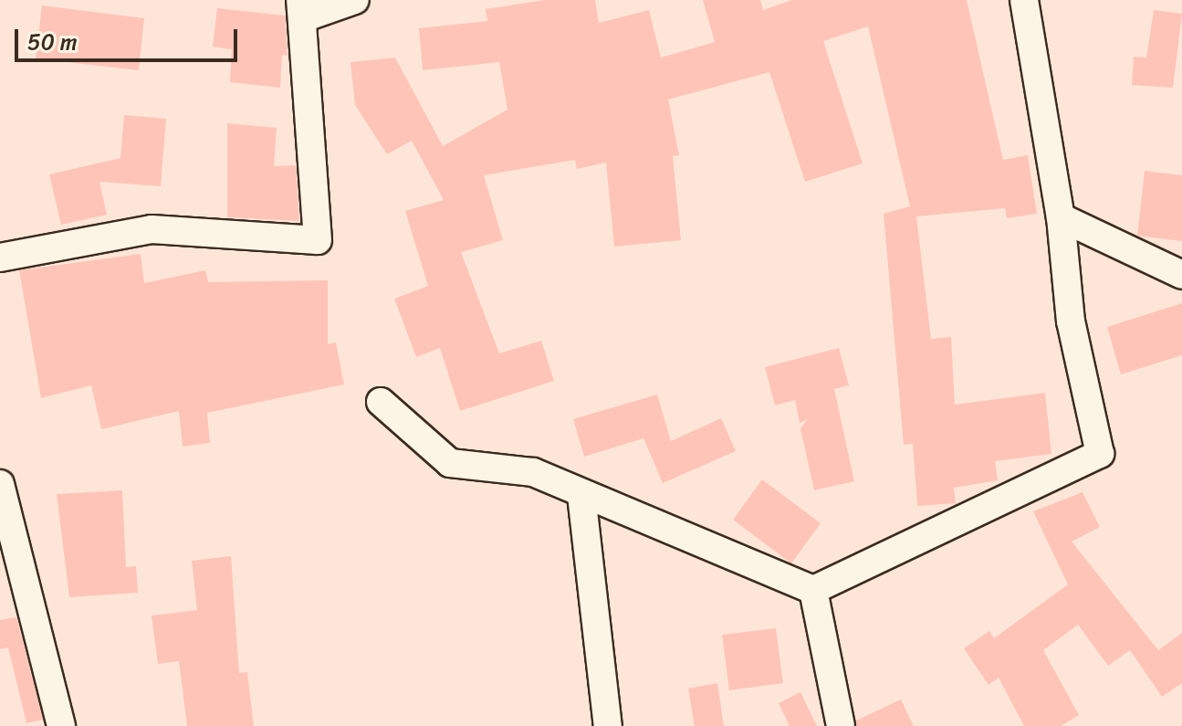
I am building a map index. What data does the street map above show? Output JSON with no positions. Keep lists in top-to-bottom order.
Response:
{
  "scale_bar": "50 m"
}
